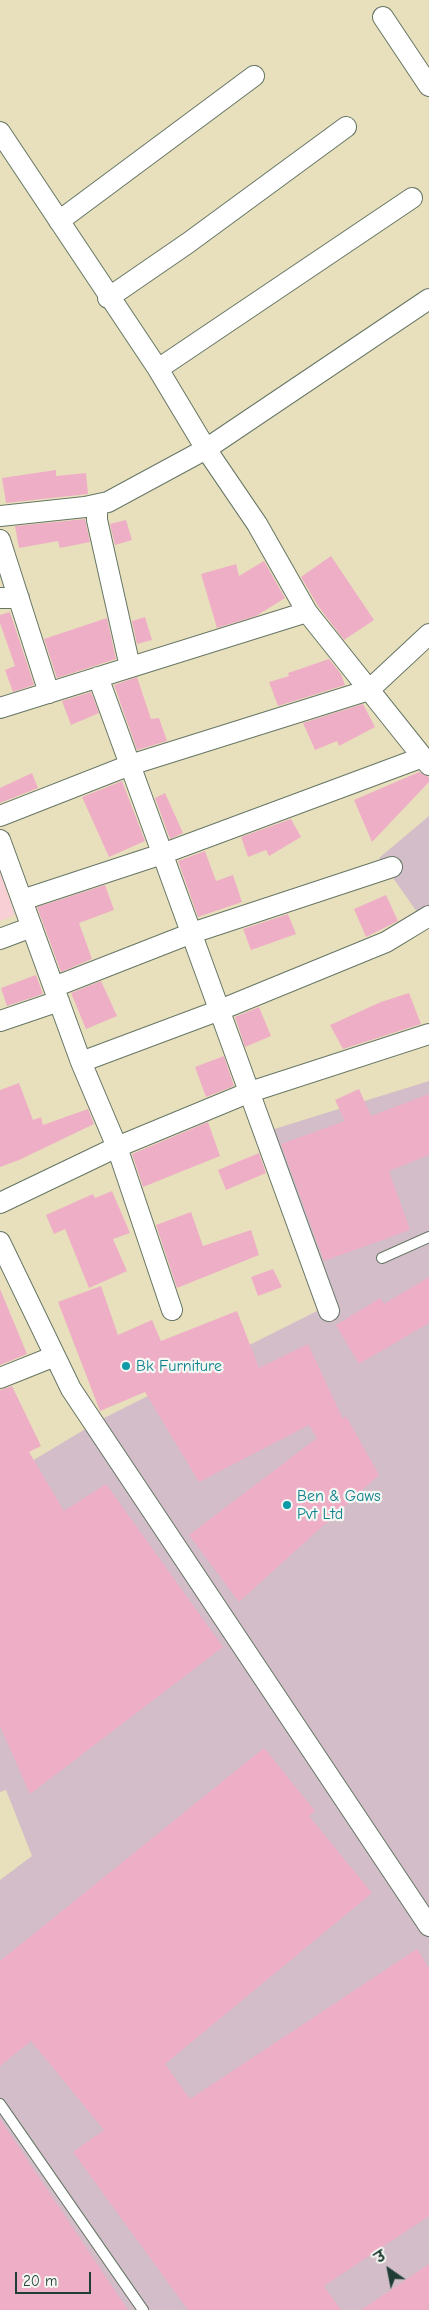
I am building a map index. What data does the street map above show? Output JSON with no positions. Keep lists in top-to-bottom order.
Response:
{
  "places": ["Bk Furniture", "Ben & Gaws Pvt Ltd"],
  "scale_bar": "20 m",
  "north": "top left"
}
